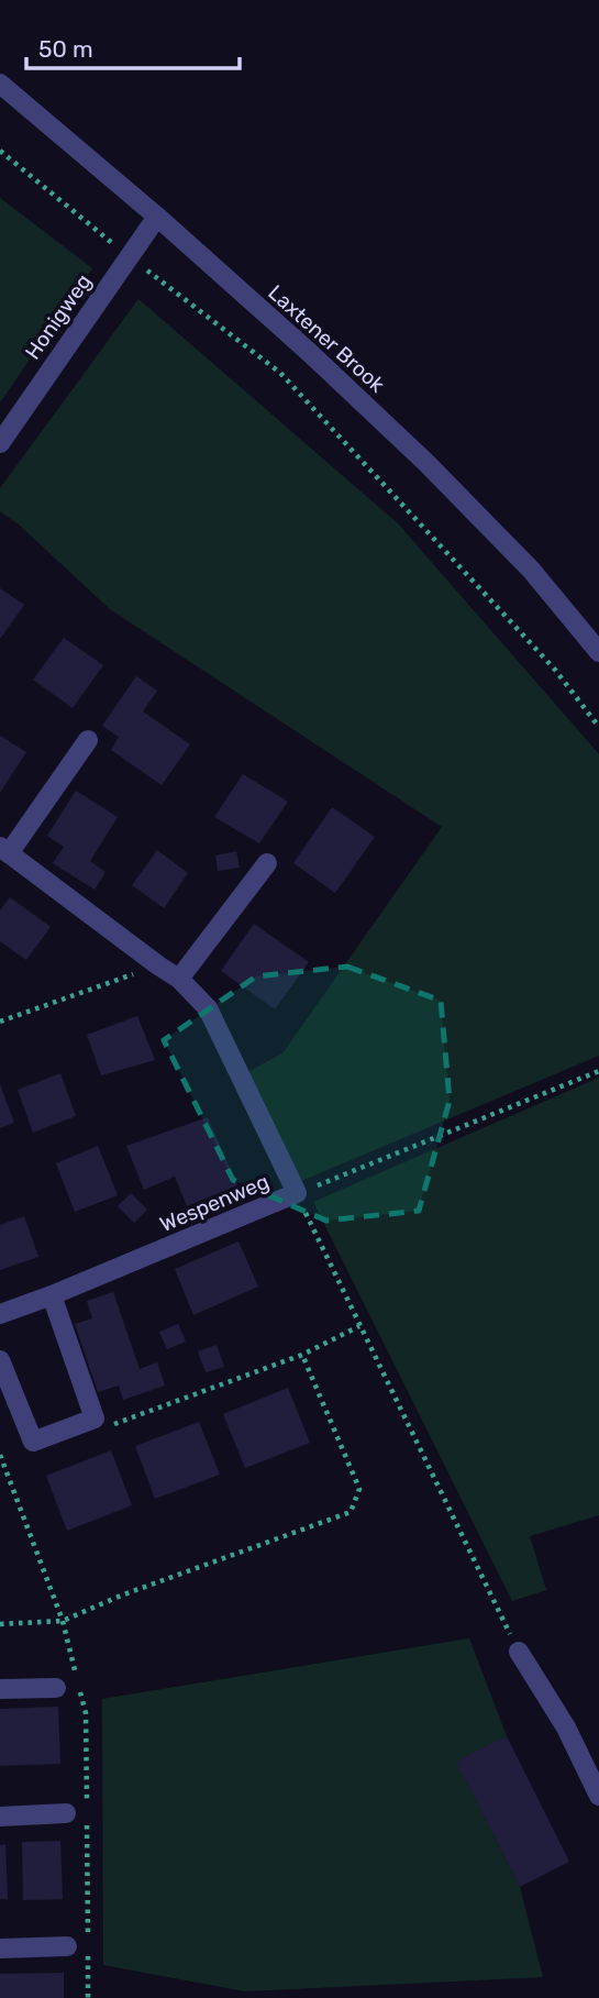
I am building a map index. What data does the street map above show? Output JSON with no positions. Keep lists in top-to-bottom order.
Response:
{
  "streets": {
    "street": ["Honigweg", "Laxtener Brook", "Wespenweg"]
  },
  "crossings": [
    ["Honigweg", "Laxtener Brook"]
  ],
  "scale_bar": "50 m"
}
